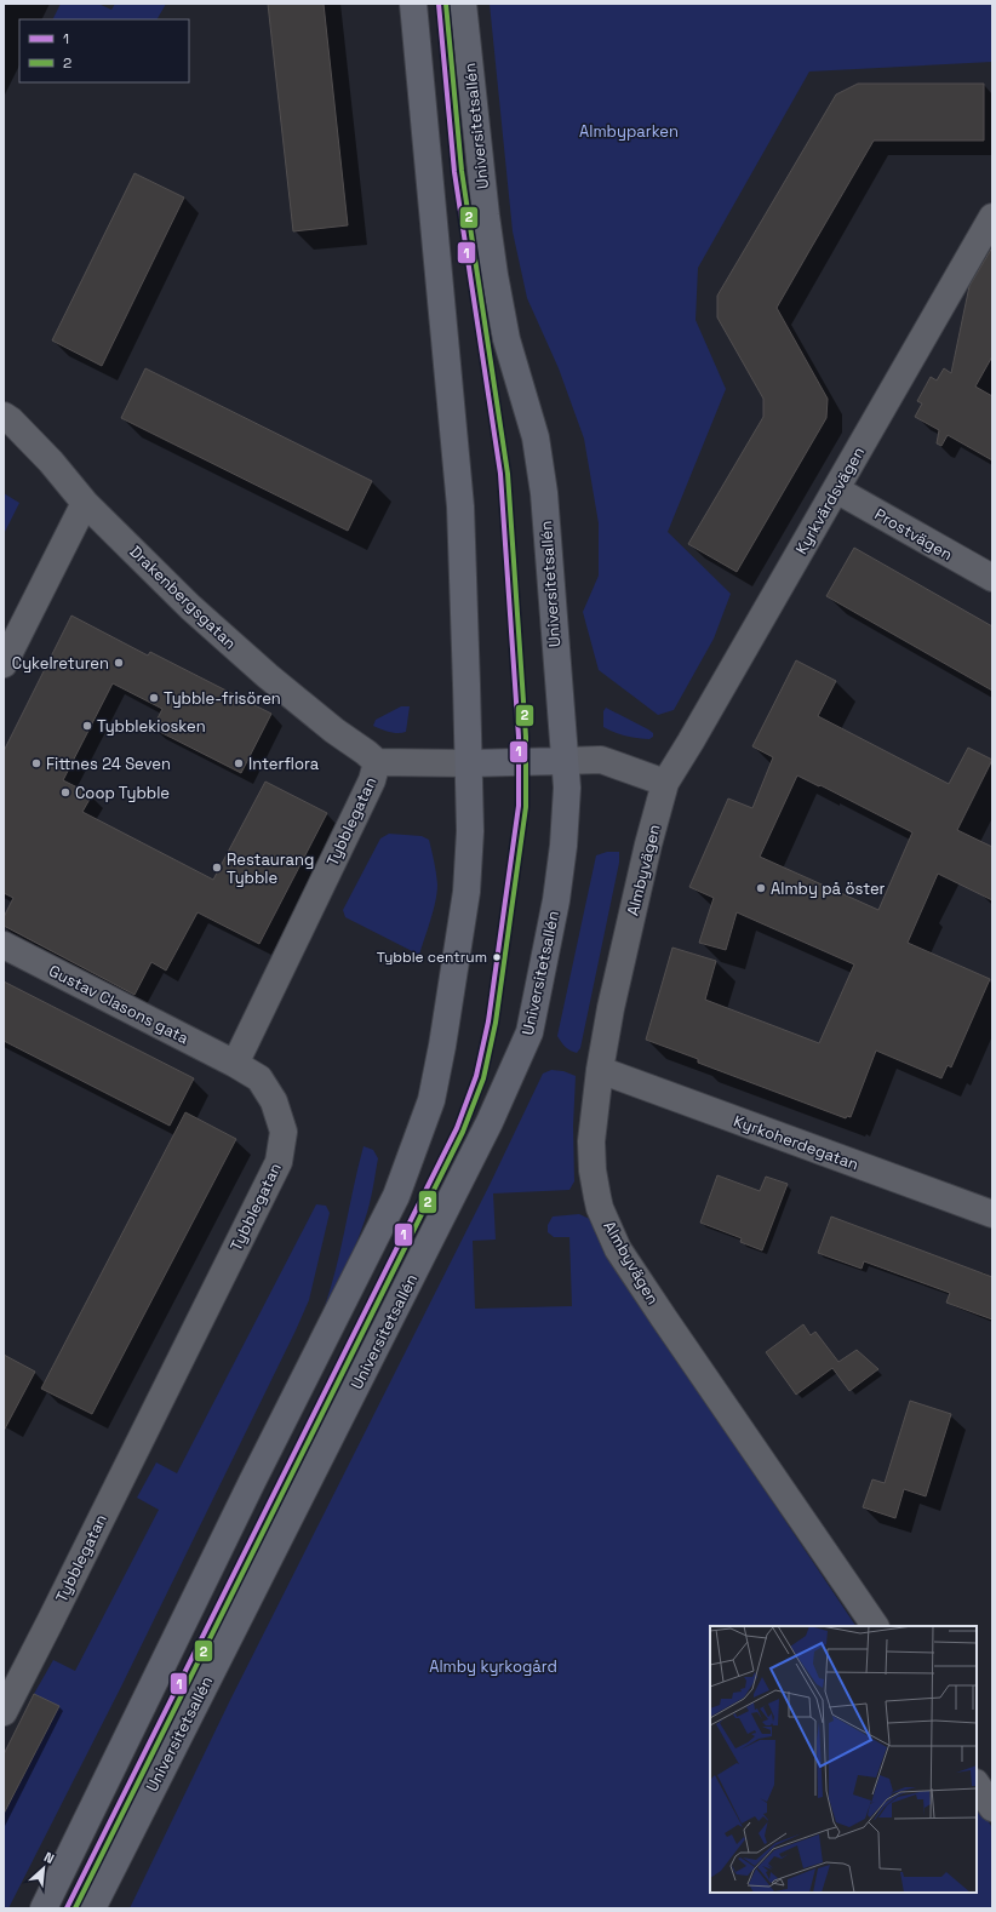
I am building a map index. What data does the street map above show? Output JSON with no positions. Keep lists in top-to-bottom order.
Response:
{
  "streets": {
    "main road": ["Universitetsallén"],
    "street": [
      "Kyrkvärdsvägen",
      "Prostvägen",
      "Drakenbergsgatan",
      "Tybblegatan",
      "Almbyvägen",
      "Gustav Clasons gata",
      "Kyrkoherdegatan"
    ]
  },
  "crossings": [
    ["Kyrkvärdsvägen", "Prostvägen"],
    ["Kyrkvärdsvägen", "Almbyvägen"],
    ["Drakenbergsgatan", "Tybblegatan"],
    ["Tybblegatan", "Gustav Clasons gata"],
    ["Almbyvägen", "Kyrkoherdegatan"]
  ],
  "parks": ["Almbyparken", "Almby kyrkogård"],
  "places": [
    "Cykelreturen",
    "Tybble-frisören",
    "Tybblekiosken",
    "Fittnes 24 Seven",
    "Interflora",
    "Coop Tybble",
    "Restaurang Tybble",
    "Almby på öster",
    "Tybble centrum"
  ],
  "lines": ["transit line 1", "transit line 2"],
  "legend": ["1", "2"],
  "north": "top right"
}
